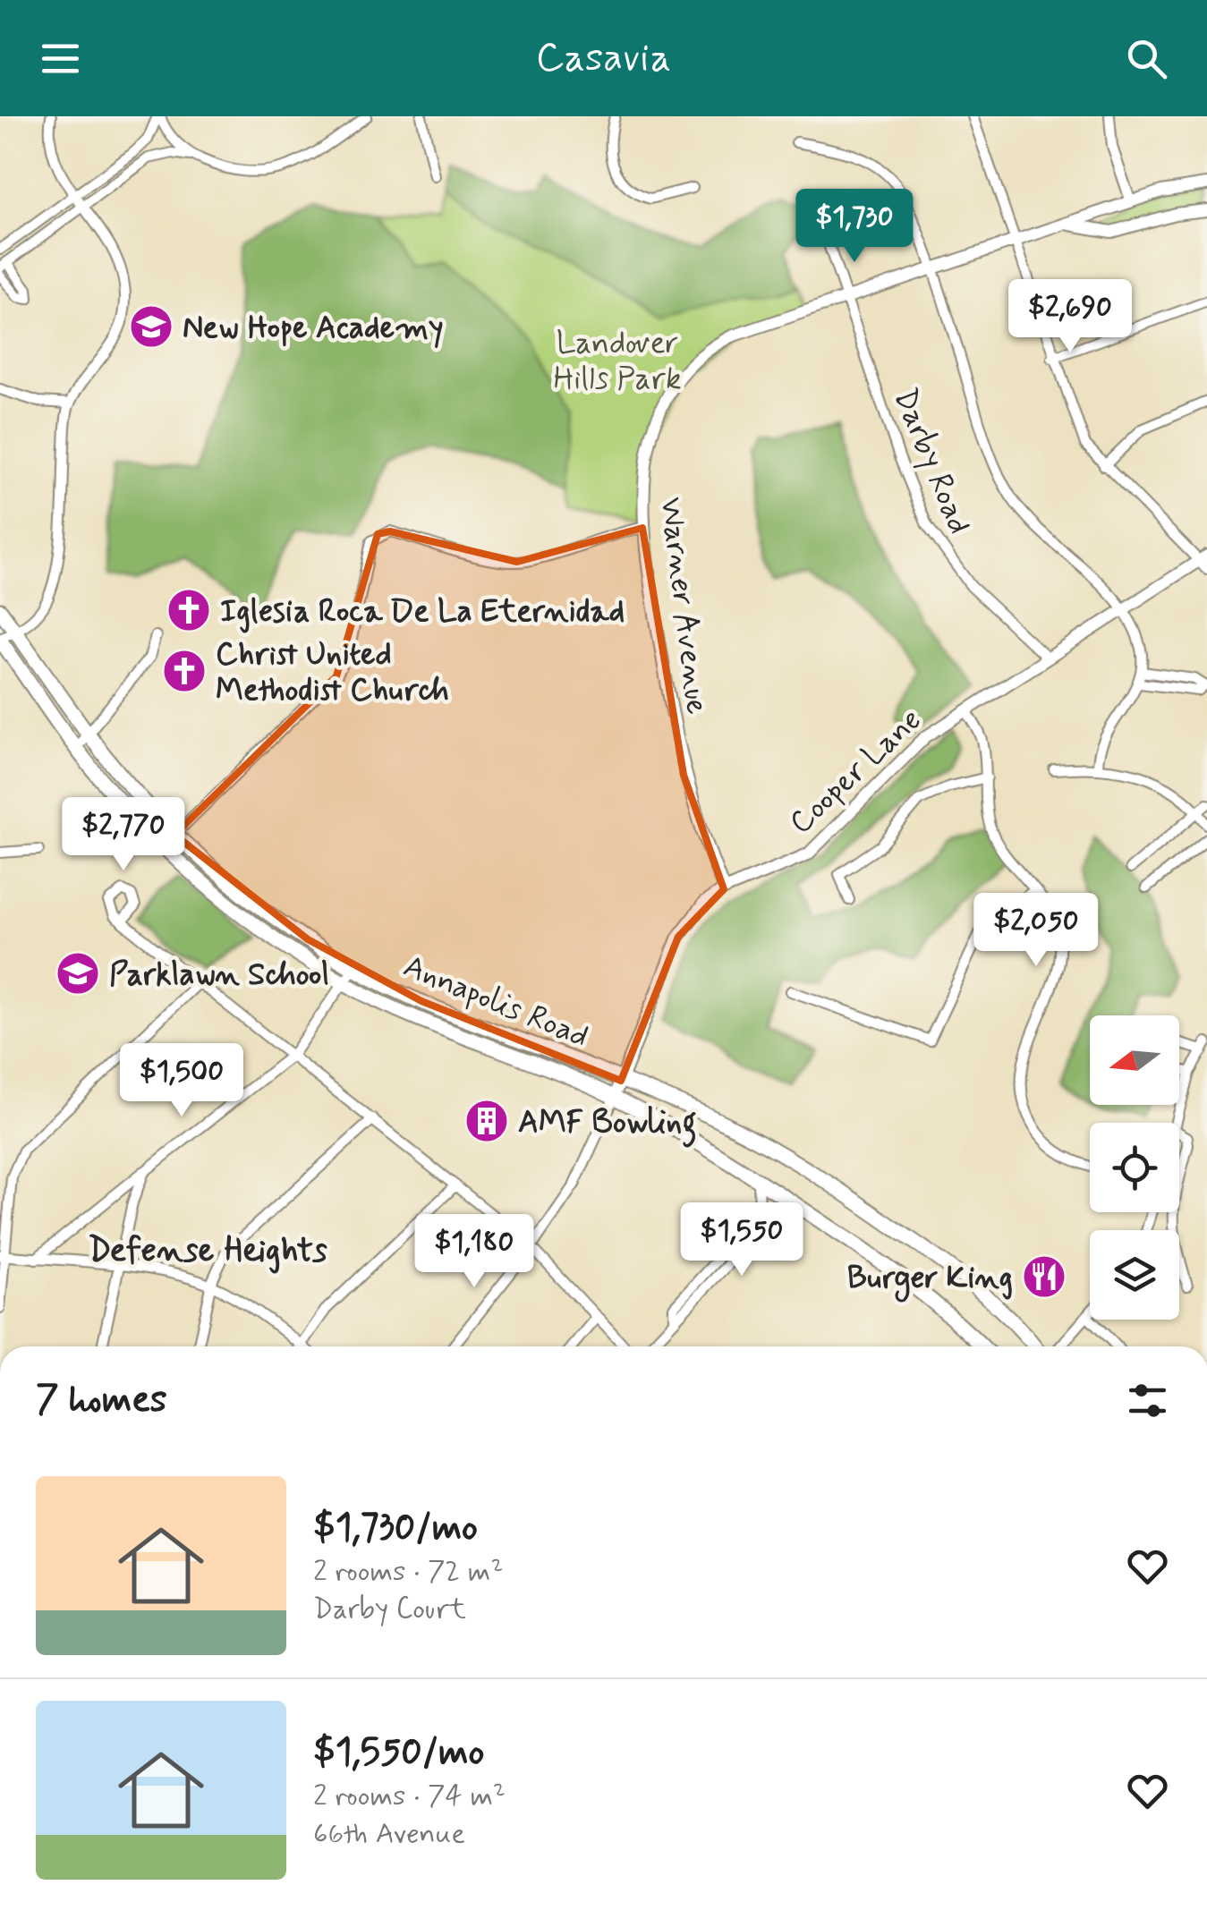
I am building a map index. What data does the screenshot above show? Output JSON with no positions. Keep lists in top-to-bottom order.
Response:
{
  "streets": {
    "main road": ["Annapolis Road"],
    "street": ["Darby Road", "Warner Avenue", "Cooper Lane"]
  },
  "crossings": [
    ["Darby Road", "Warner Avenue"],
    ["Darby Road", "Cooper Lane"],
    ["Warner Avenue", "Cooper Lane"],
    ["Cooper Lane", "Annapolis Road"]
  ],
  "districts": ["Defense Heights"],
  "parks": ["Landover Hills Park"],
  "places": {
    "school or university": ["New Hope Academy", "Parklawn School"],
    "church": ["Iglesia Roca De La Eternidad", "Christ United Methodist Church"],
    "building": ["AMF Bowling"],
    "restaurant": ["Burger King"]
  },
  "north": "left",
  "page": {
    "header": "Casavia",
    "price": [
      "$1,730",
      "$2,690",
      "$2,770",
      "$2,050",
      "$1,500",
      "$1,550",
      "$1,180"
    ],
    "heading": "7 homes",
    "list": [
      {
        "name": "$1,730/mo",
        "note": "2 rooms · 72 m² · Darby Court"
      },
      {
        "name": "$1,550/mo",
        "note": "2 rooms · 74 m² · 66th Avenue"
      }
    ]
  }
}
